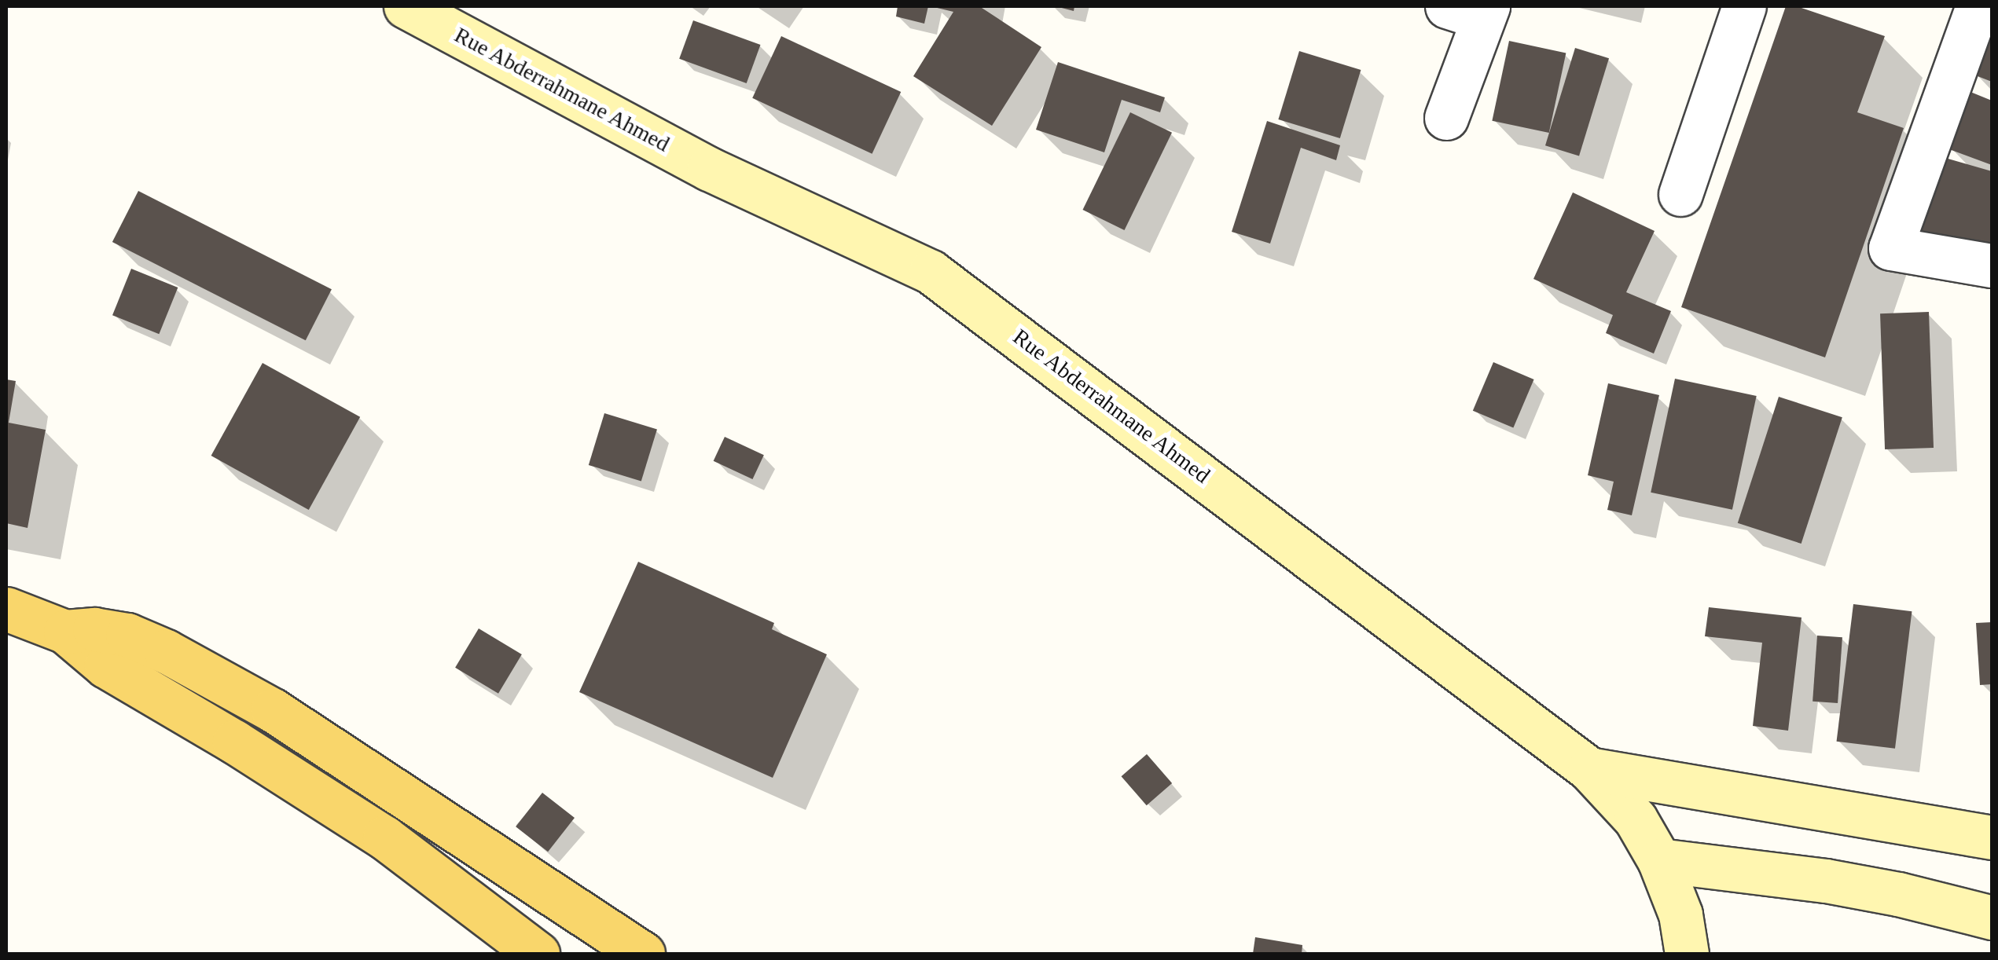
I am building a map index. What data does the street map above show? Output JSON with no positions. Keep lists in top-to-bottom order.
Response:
{
  "streets": {
    "main road": ["Rue Abderrahmane Ahmed"]
  }
}
